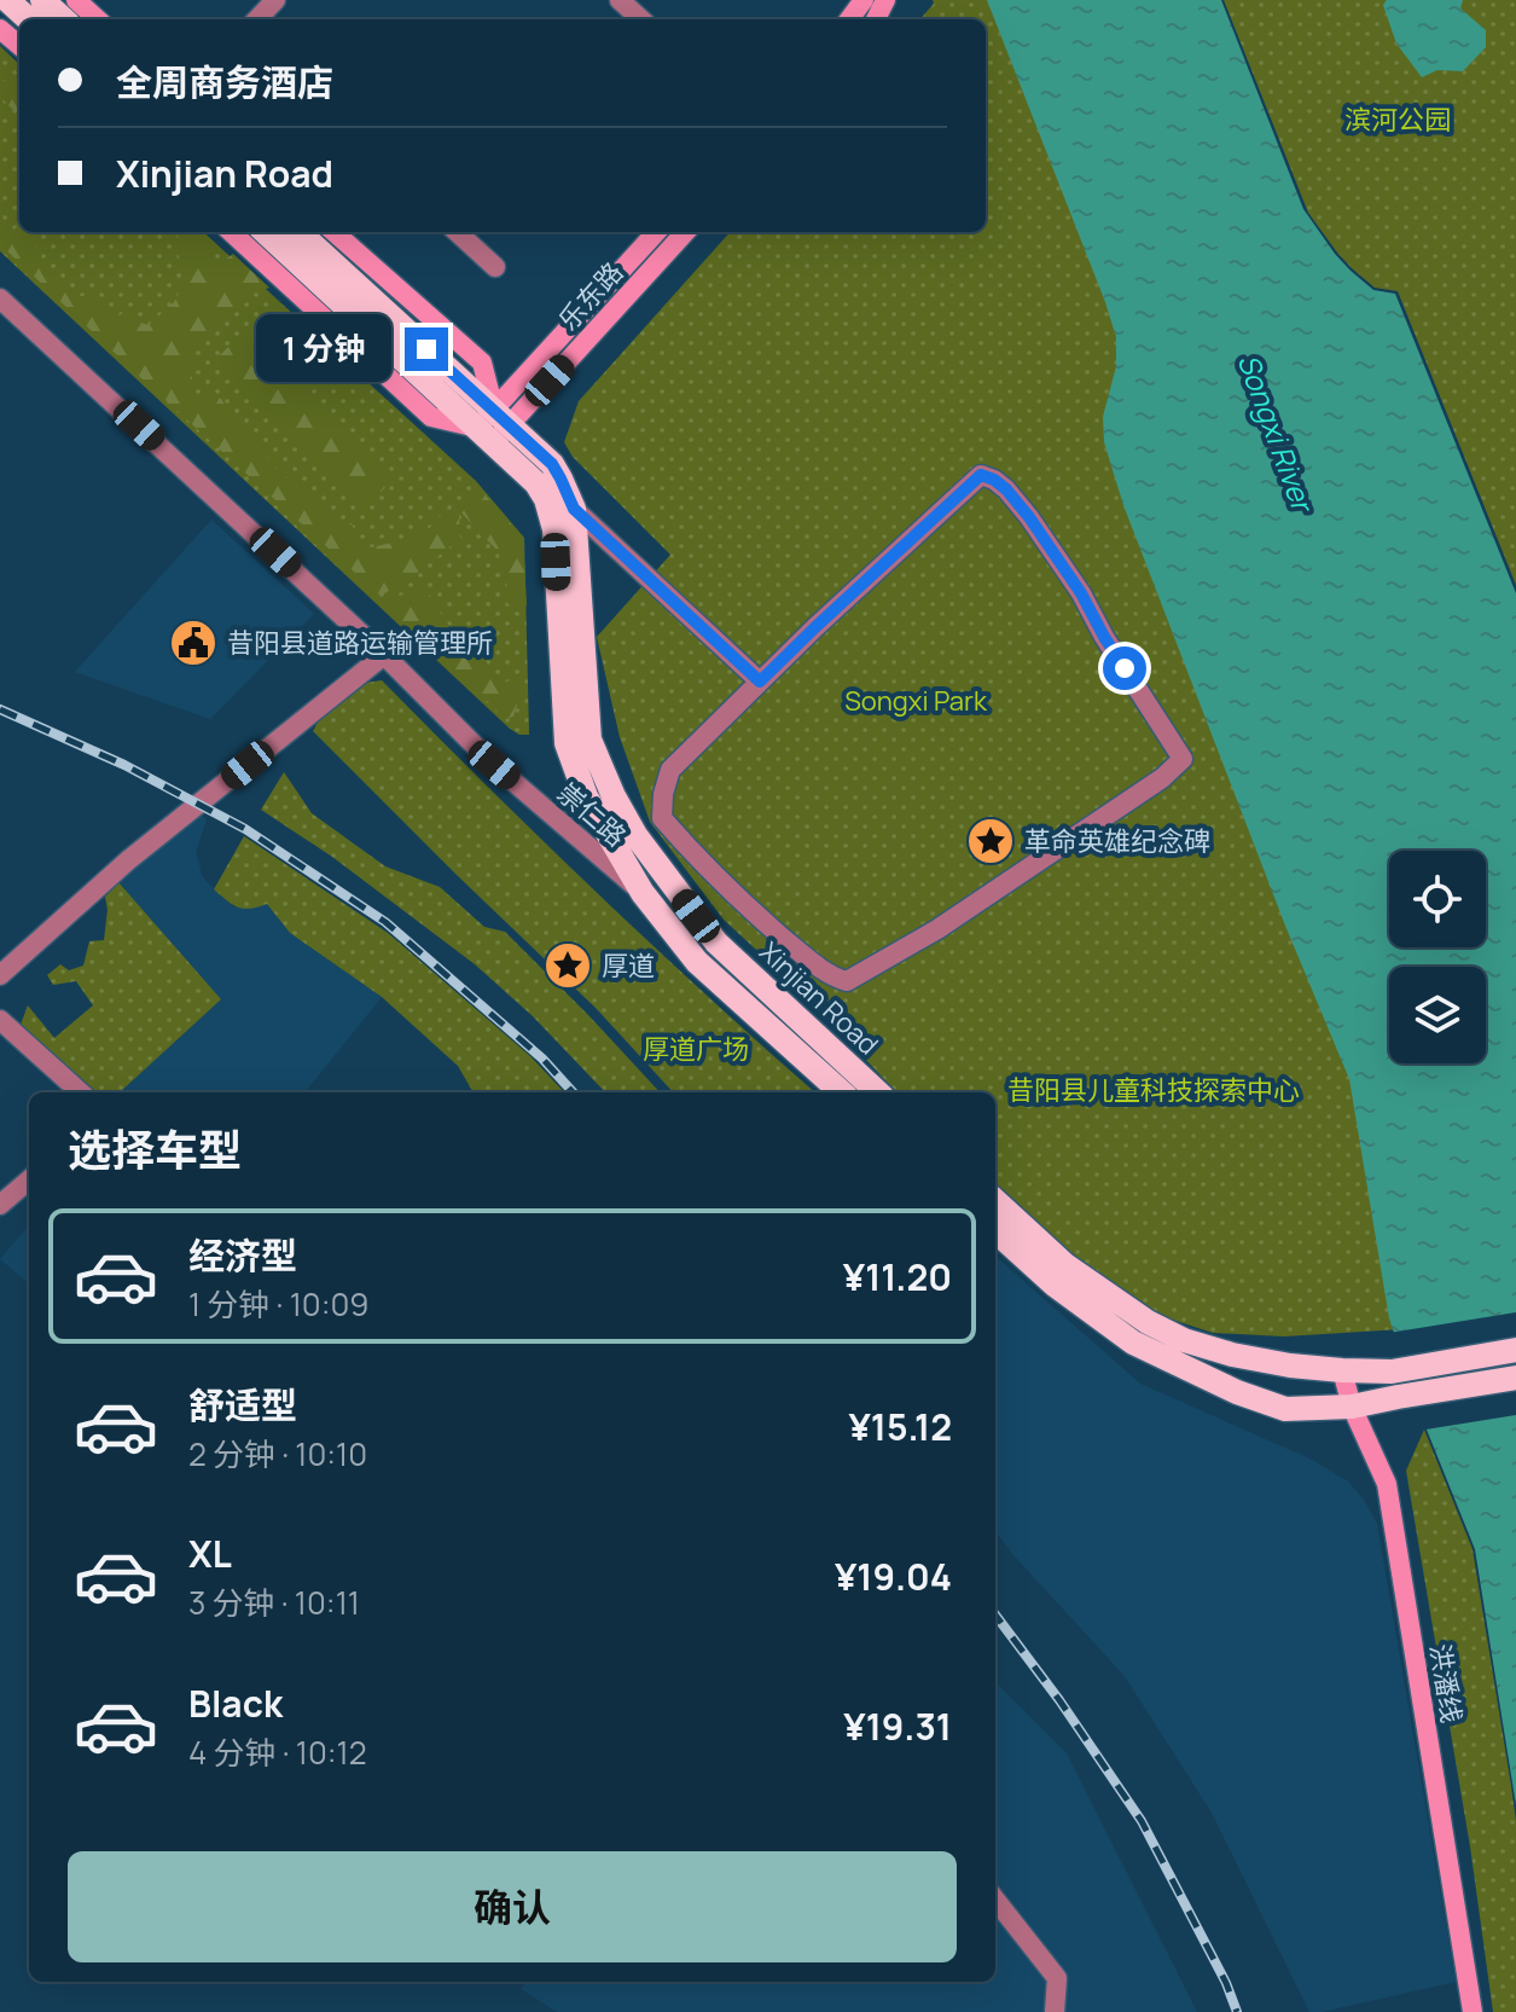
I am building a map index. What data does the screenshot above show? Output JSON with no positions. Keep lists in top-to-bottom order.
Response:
{
  "streets": {
    "main road": ["乐东路", "Xinjian Road", "洪潘线"],
    "street": ["崇仁路"]
  },
  "crossings": [
    ["乐东路", "Xinjian Road"],
    ["崇仁路", "Xinjian Road"]
  ],
  "water": ["Songxi River"],
  "parks": [
    "滨河公园",
    "Songxi Park",
    "厚道广场",
    "昔阳县儿童科技探索中心"
  ],
  "places": {
    "public building": ["昔阳县道路运输管理所"],
    "place": ["革命英雄纪念碑", "厚道"]
  },
  "page": {
    "banner": ["全周商务酒店", "Xinjian Road"],
    "bubble": "1 分钟",
    "heading": "选择车型",
    "list": [
      {
        "name": "经济型",
        "note": "1 分钟 · 10:09",
        "value": "¥11.20"
      },
      {
        "name": "舒适型",
        "note": "2 分钟 · 10:10",
        "value": "¥15.12"
      },
      {
        "name": "XL",
        "note": "3 分钟 · 10:11",
        "value": "¥19.04"
      },
      {
        "name": "Black",
        "note": "4 分钟 · 10:12",
        "value": "¥19.31"
      }
    ],
    "buttons": "确认"
  }
}
